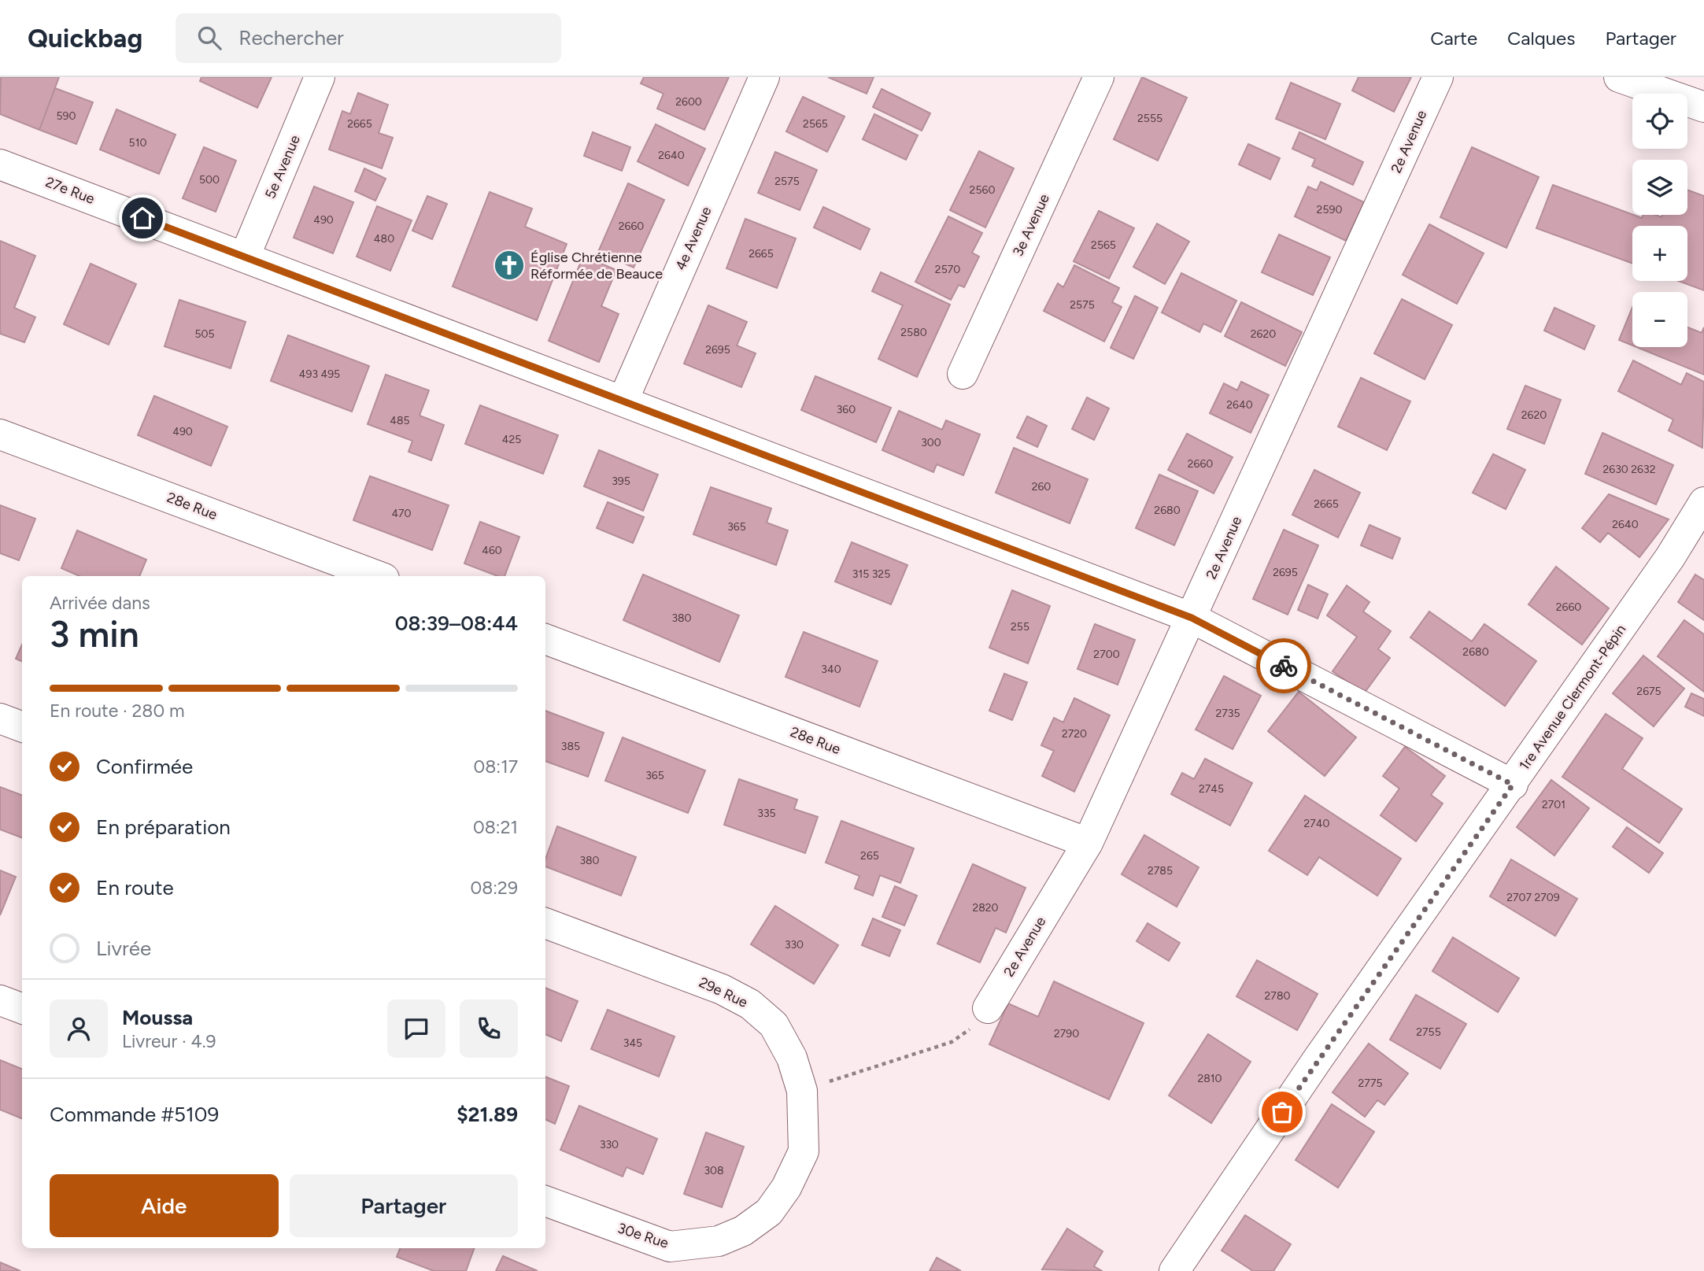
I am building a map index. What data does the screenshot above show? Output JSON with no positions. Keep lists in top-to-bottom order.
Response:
{
  "streets": {
    "street": [
      "2e Avenue",
      "5e Avenue",
      "27e Rue",
      "3e Avenue",
      "4e Avenue",
      "28e Rue",
      "1re Avenue Clermont-Pépin",
      "29e Rue",
      "30e Rue"
    ]
  },
  "crossings": [
    ["2e Avenue", "27e Rue"],
    ["2e Avenue", "28e Rue"],
    ["5e Avenue", "27e Rue"],
    ["27e Rue", "4e Avenue"],
    ["27e Rue", "1re Avenue Clermont-Pépin"],
    ["29e Rue", "30e Rue"]
  ],
  "places": {
    "church": ["Église Chrétienne Réformée de Beauce"]
  },
  "house_numbers": [
    "2600",
    "590",
    "2555",
    "2665",
    "2565",
    "510",
    "2640",
    "500",
    "2575",
    "2560",
    "2590",
    "490",
    "2660",
    "480",
    "2565",
    "2665",
    "2570",
    "2575",
    "2580",
    "505",
    "2620",
    "2695",
    "493 495",
    "2640",
    "360",
    "2620",
    "485",
    "490",
    "425",
    "300",
    "2660",
    "2630 2632",
    "395",
    "260",
    "2665",
    "2680",
    "470",
    "2640",
    "365",
    "460",
    "2695",
    "315 325",
    "2660",
    "380",
    "255",
    "2680",
    "2700",
    "340",
    "2675",
    "2735",
    "2720",
    "385",
    "365",
    "2745",
    "2701",
    "335",
    "2740",
    "265",
    "380",
    "2785",
    "2707 2709",
    "2820",
    "330",
    "2780",
    "2755",
    "2790",
    "345",
    "2810",
    "2775",
    "330",
    "308"
  ],
  "page": {
    "header": "Quickbag",
    "search": "Rechercher",
    "nav": ["Carte", "Calques", "Partager"],
    "map_buttons": ["+", "−"],
    "heading": ["3 min", "Arrivée dans", "08:39–08:44"],
    "panel": [
      "Moussa",
      "Livreur · 4.9",
      "Commande #5109",
      "$21.89"
    ],
    "bar": "En route · 280 m",
    "list": [
      ["Confirmée", "08:17"],
      ["En préparation", "08:21"],
      ["En route", "08:29"],
      "Livrée"
    ],
    "buttons": ["Aide", "Partager"]
  }
}
